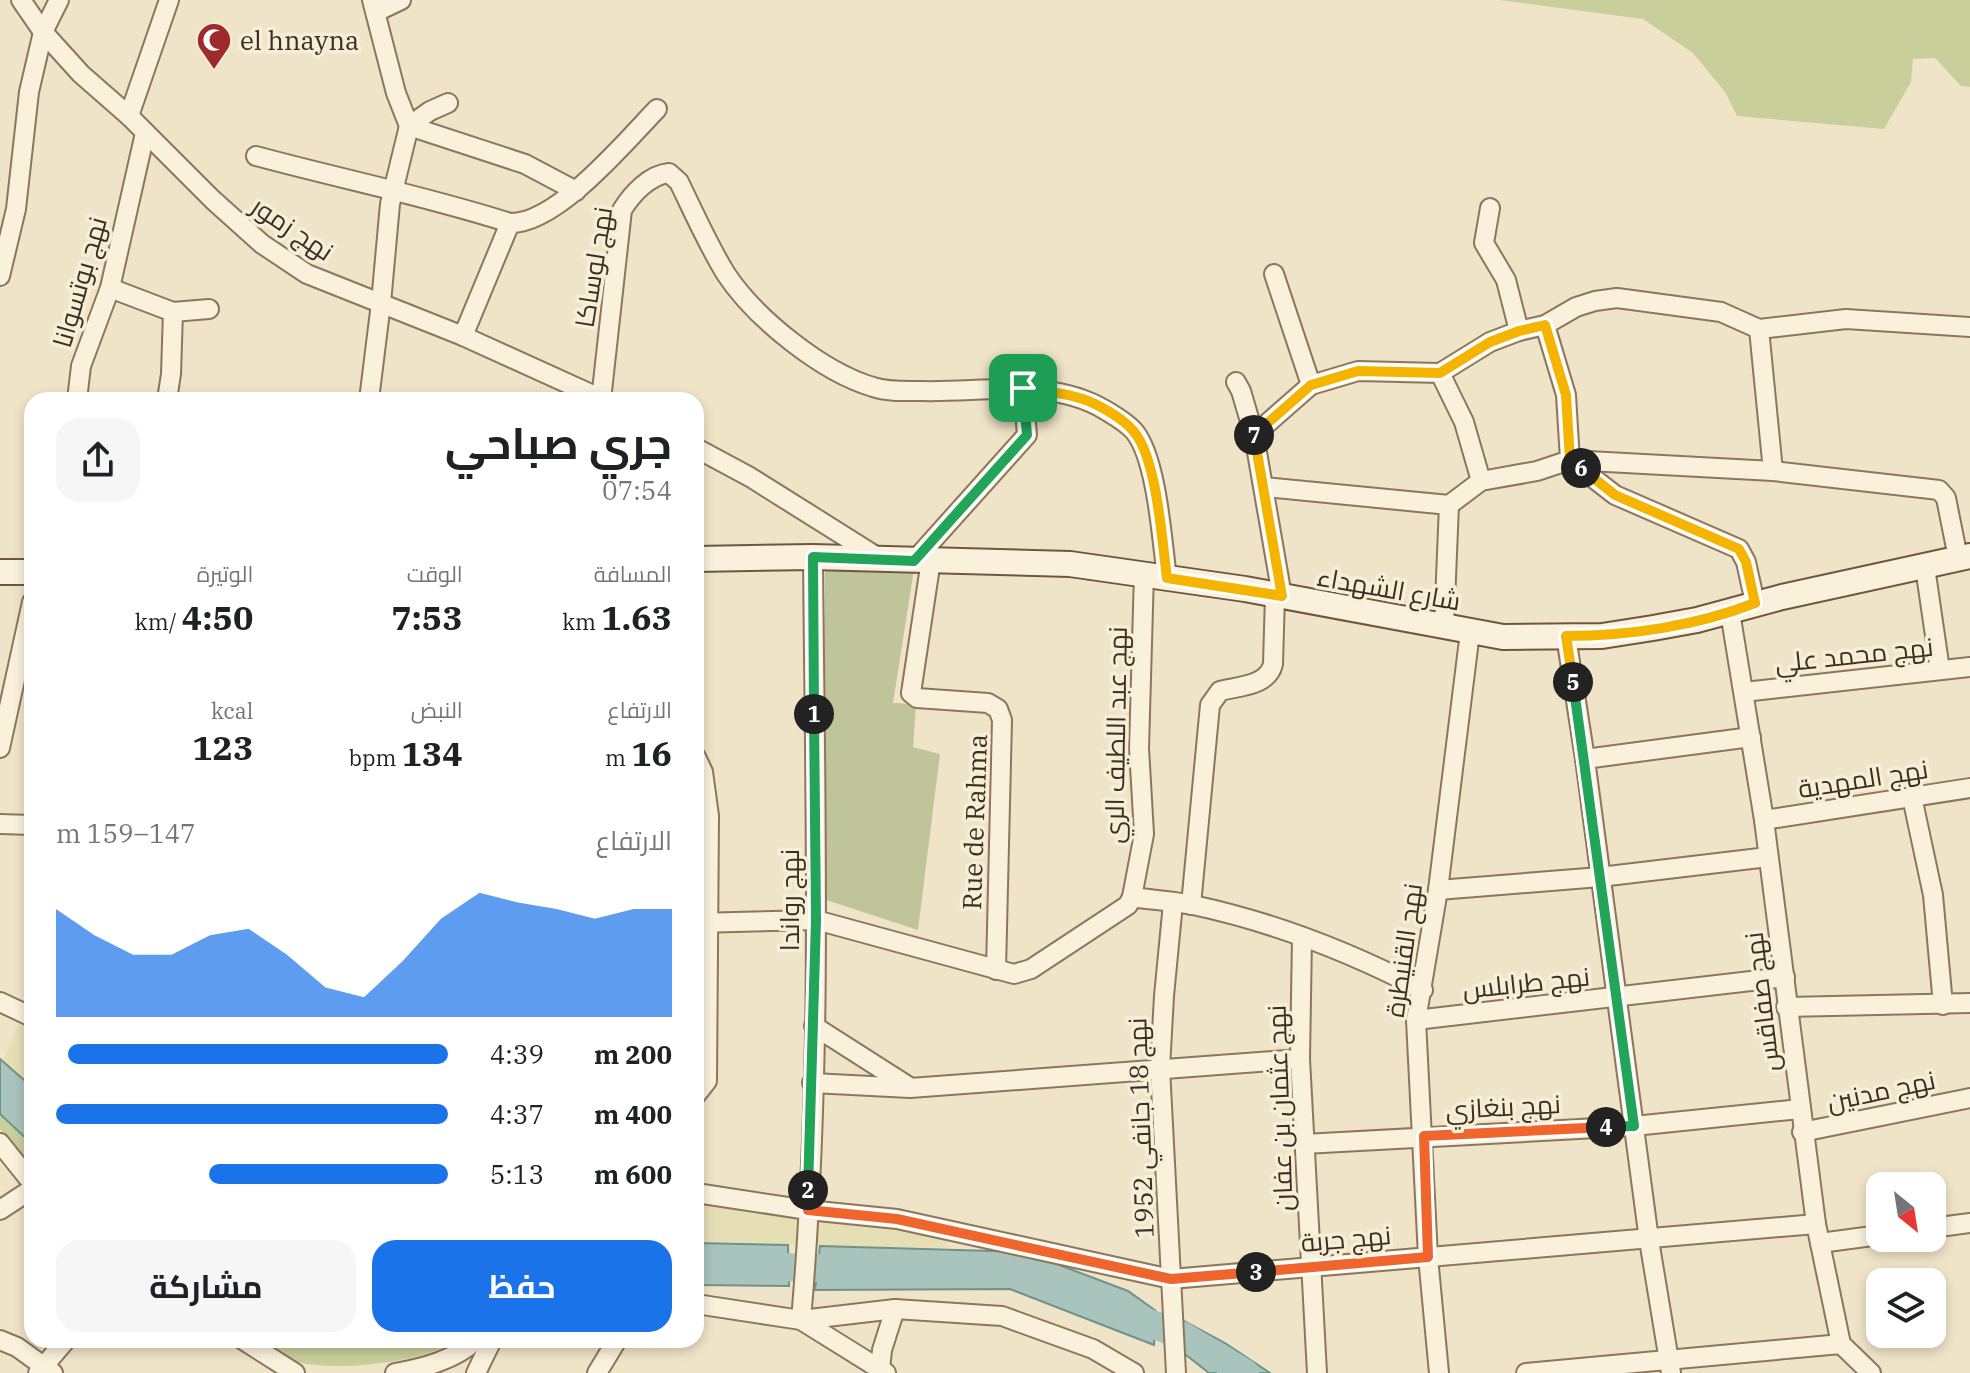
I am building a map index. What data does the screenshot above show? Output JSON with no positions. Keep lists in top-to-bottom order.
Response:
{
  "streets": {
    "main road": ["شارع الشهداء"],
    "street": [
      "نهج زمور",
      "نهج لوساكا",
      "نهج بوتسوانا",
      "نهج محمد علي",
      "نهج عبد اللطيف الري",
      "نهج المهدية",
      "Rue de Rahma",
      "نهج رواندا",
      "نهح القنيطرة",
      "نهج طرابلس",
      "نهج صفاقس",
      "نهج مدنين",
      "نهج بنغازي",
      "نهج عثمان بن عفان",
      "نهج 18 جانفي 1952",
      "نهج جربة"
    ]
  },
  "crossings": [
    ["نهج زمور", "نهج بوتسوانا"],
    ["نهج لوساكا", "شارع الشهداء"],
    ["نهج لوساكا", "نهج عبد اللطيف الري"],
    ["شارع الشهداء", "نهج عبد اللطيف الري"],
    ["شارع الشهداء", "Rue de Rahma"],
    ["شارع الشهداء", "نهج رواندا"],
    ["شارع الشهداء", "نهح القنيطرة"],
    ["شارع الشهداء", "نهج صفاقس"],
    ["شارع الشهداء", "نهج 18 جانفي 1952"],
    ["نهج محمد علي", "نهج صفاقس"],
    ["نهج المهدية", "نهج صفاقس"],
    ["نهج رواندا", "نهج جربة"],
    ["نهح القنيطرة", "نهج طرابلس"],
    ["نهح القنيطرة", "نهج بنغازي"],
    ["نهح القنيطرة", "نهج جربة"],
    ["نهج طرابلس", "نهج صفاقس"],
    ["نهج صفاقس", "نهج مدنين"],
    ["نهج صفاقس", "نهج بنغازي"],
    ["نهج صفاقس", "نهج جربة"],
    ["نهج بنغازي", "نهج عثمان بن عفان"],
    ["نهج عثمان بن عفان", "نهج جربة"],
    ["نهج 18 جانفي 1952", "نهج جربة"]
  ],
  "places": {
    "mosque": ["el hnayna"]
  },
  "north": "bottom right",
  "page": {
    "heading": ["جري صباحي", "07:54"],
    "pins": [
      "7",
      "6",
      "5",
      "1",
      "4",
      "2",
      "3"
    ],
    "stats": [
      ["المسافة", "1.63 km"],
      ["الوقت", "7:53"],
      ["الوتيرة", "4:50 /km"],
      ["الارتفاع", "16 m"],
      ["النبض", "134 bpm"],
      ["kcal", "123"]
    ],
    "chart": ["الارتفاع", "147–159 m"],
    "list": [
      {
        "name": "200 m",
        "note": "4:39"
      },
      {
        "name": "400 m",
        "note": "4:37"
      },
      {
        "name": "600 m",
        "note": "5:13"
      }
    ],
    "buttons": ["حفظ", "مشاركة"]
  }
}
